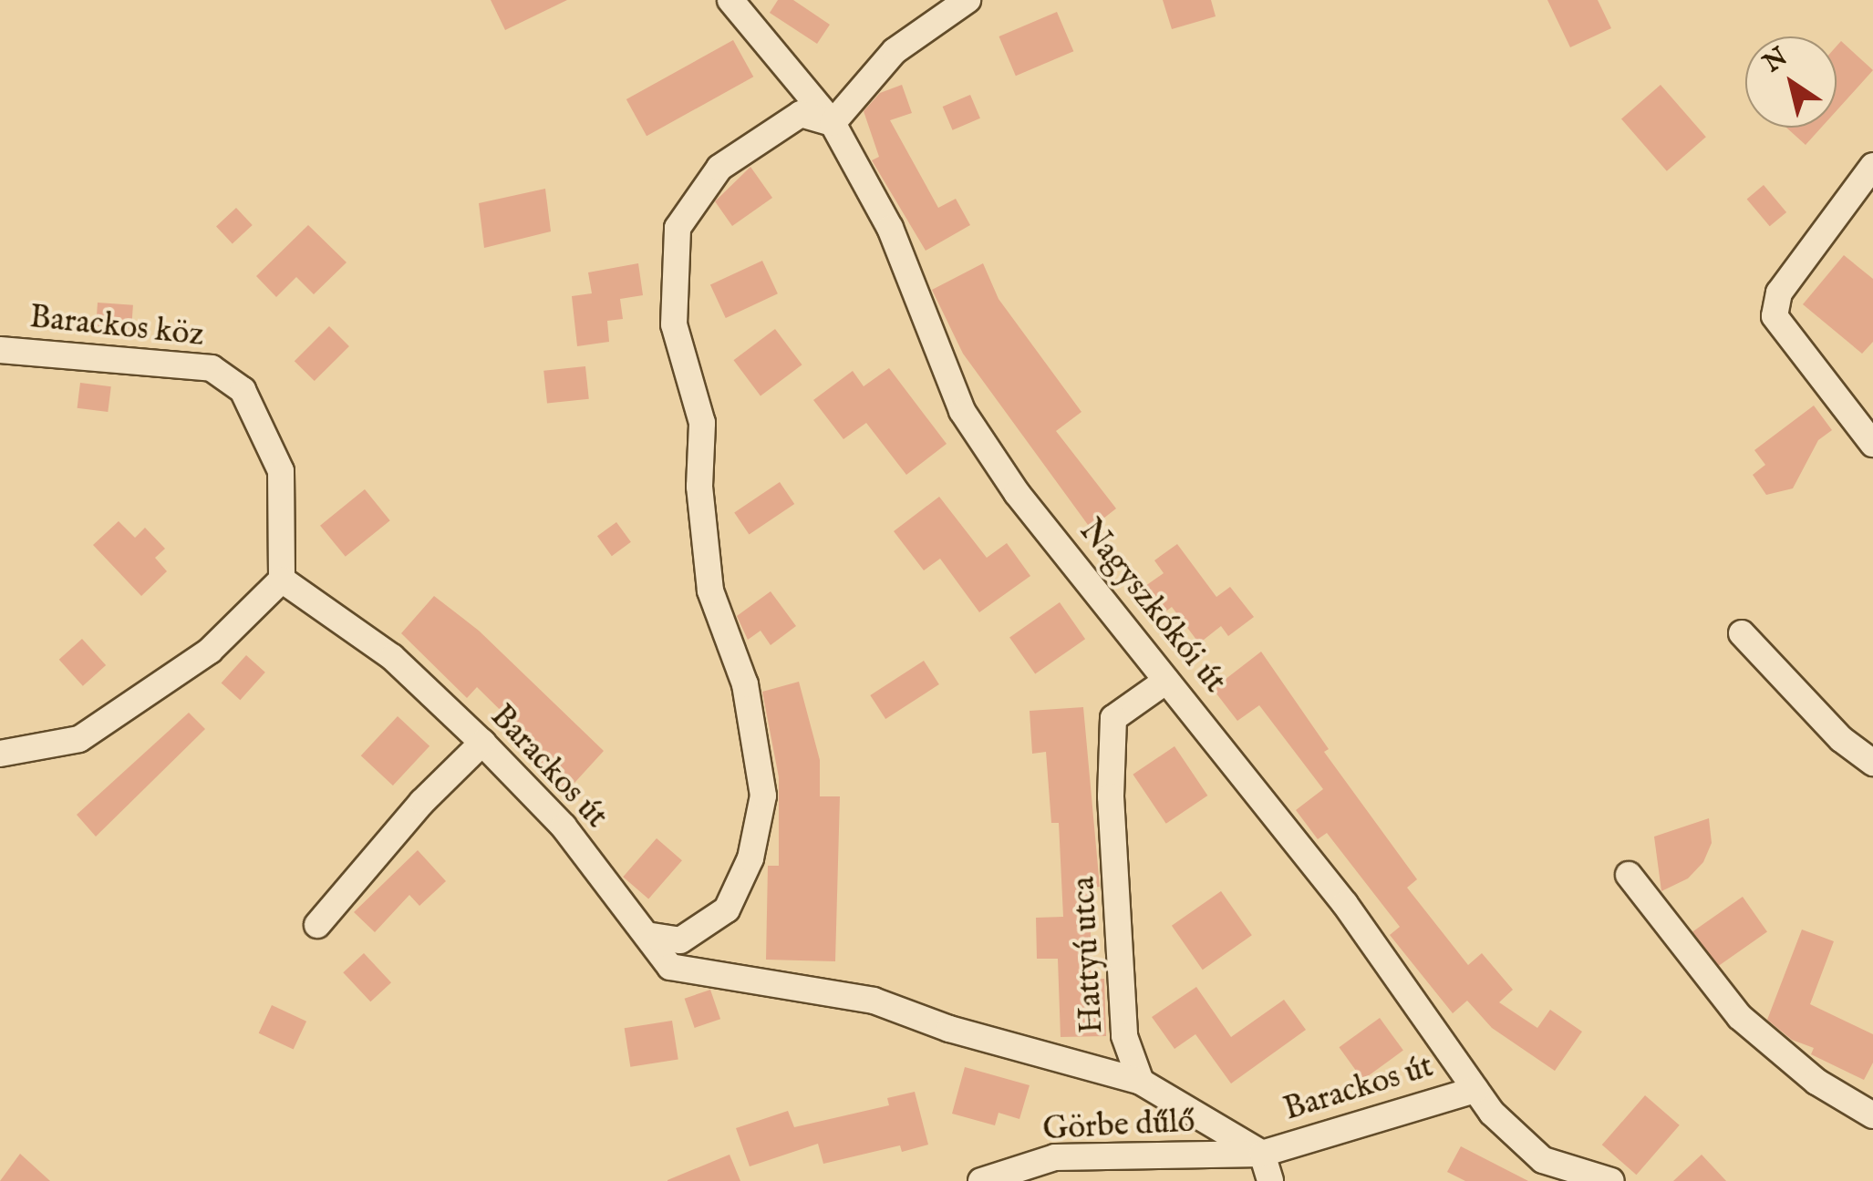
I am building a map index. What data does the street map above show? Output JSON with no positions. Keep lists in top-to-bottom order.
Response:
{
  "streets": {
    "street": [
      "Barackos köz",
      "Nagyszkókói út",
      "Barackos út",
      "Hattyú utca",
      "Görbe dűlő"
    ]
  },
  "crossings": [
    ["Barackos köz", "Barackos út"],
    ["Nagyszkókói út", "Barackos út"],
    ["Nagyszkókói út", "Hattyú utca"],
    ["Barackos út", "Hattyú utca"],
    ["Barackos út", "Görbe dűlő"]
  ],
  "north": "top left"
}
